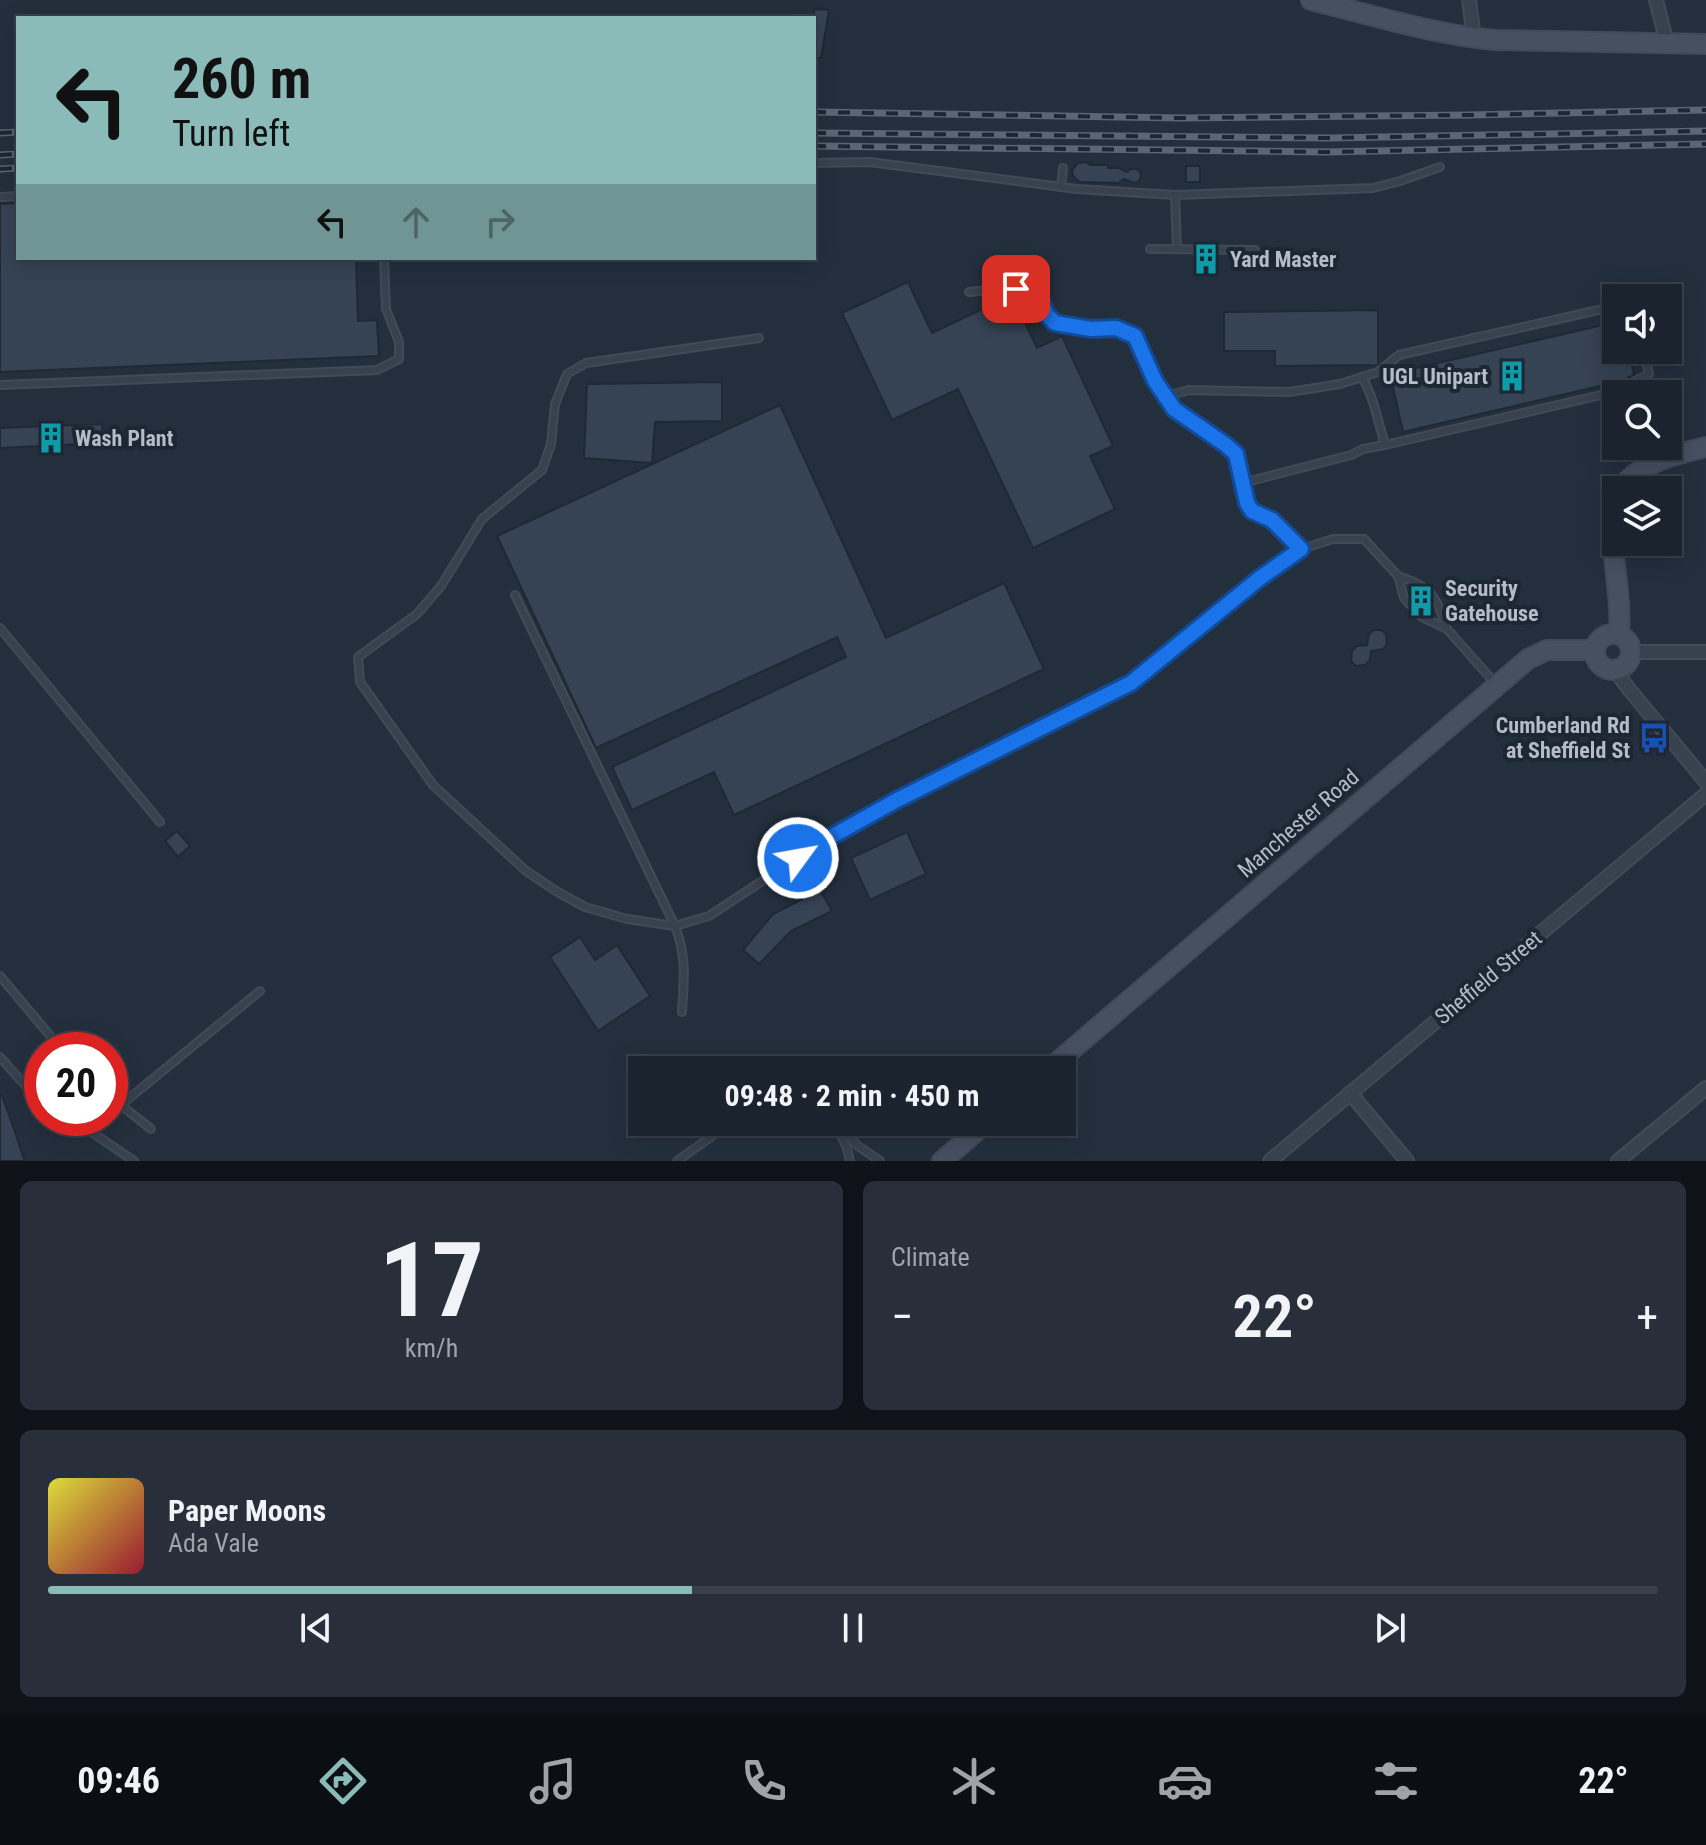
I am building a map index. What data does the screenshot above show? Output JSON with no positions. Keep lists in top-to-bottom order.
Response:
{
  "streets": {
    "main road": ["Manchester Road"],
    "street": ["Sheffield Street"]
  },
  "places": {
    "building": [
      "Yard Master",
      "UGL Unipart",
      "Wash Plant",
      "Security Gatehouse"
    ],
    "bus stop": ["Cumberland Rd at Sheffield St"]
  },
  "page": {
    "turn": ["260 m", "Turn left"],
    "limit": "20",
    "trip": "09:48 · 2 min · 450 m",
    "tile": [
      ["17", "km/h"],
      "Climate"
    ],
    "heat": ["−", "22°", "+"],
    "song": ["Paper Moons", "Ada Vale"],
    "tabs": ["09:46", "22°"]
  }
}
